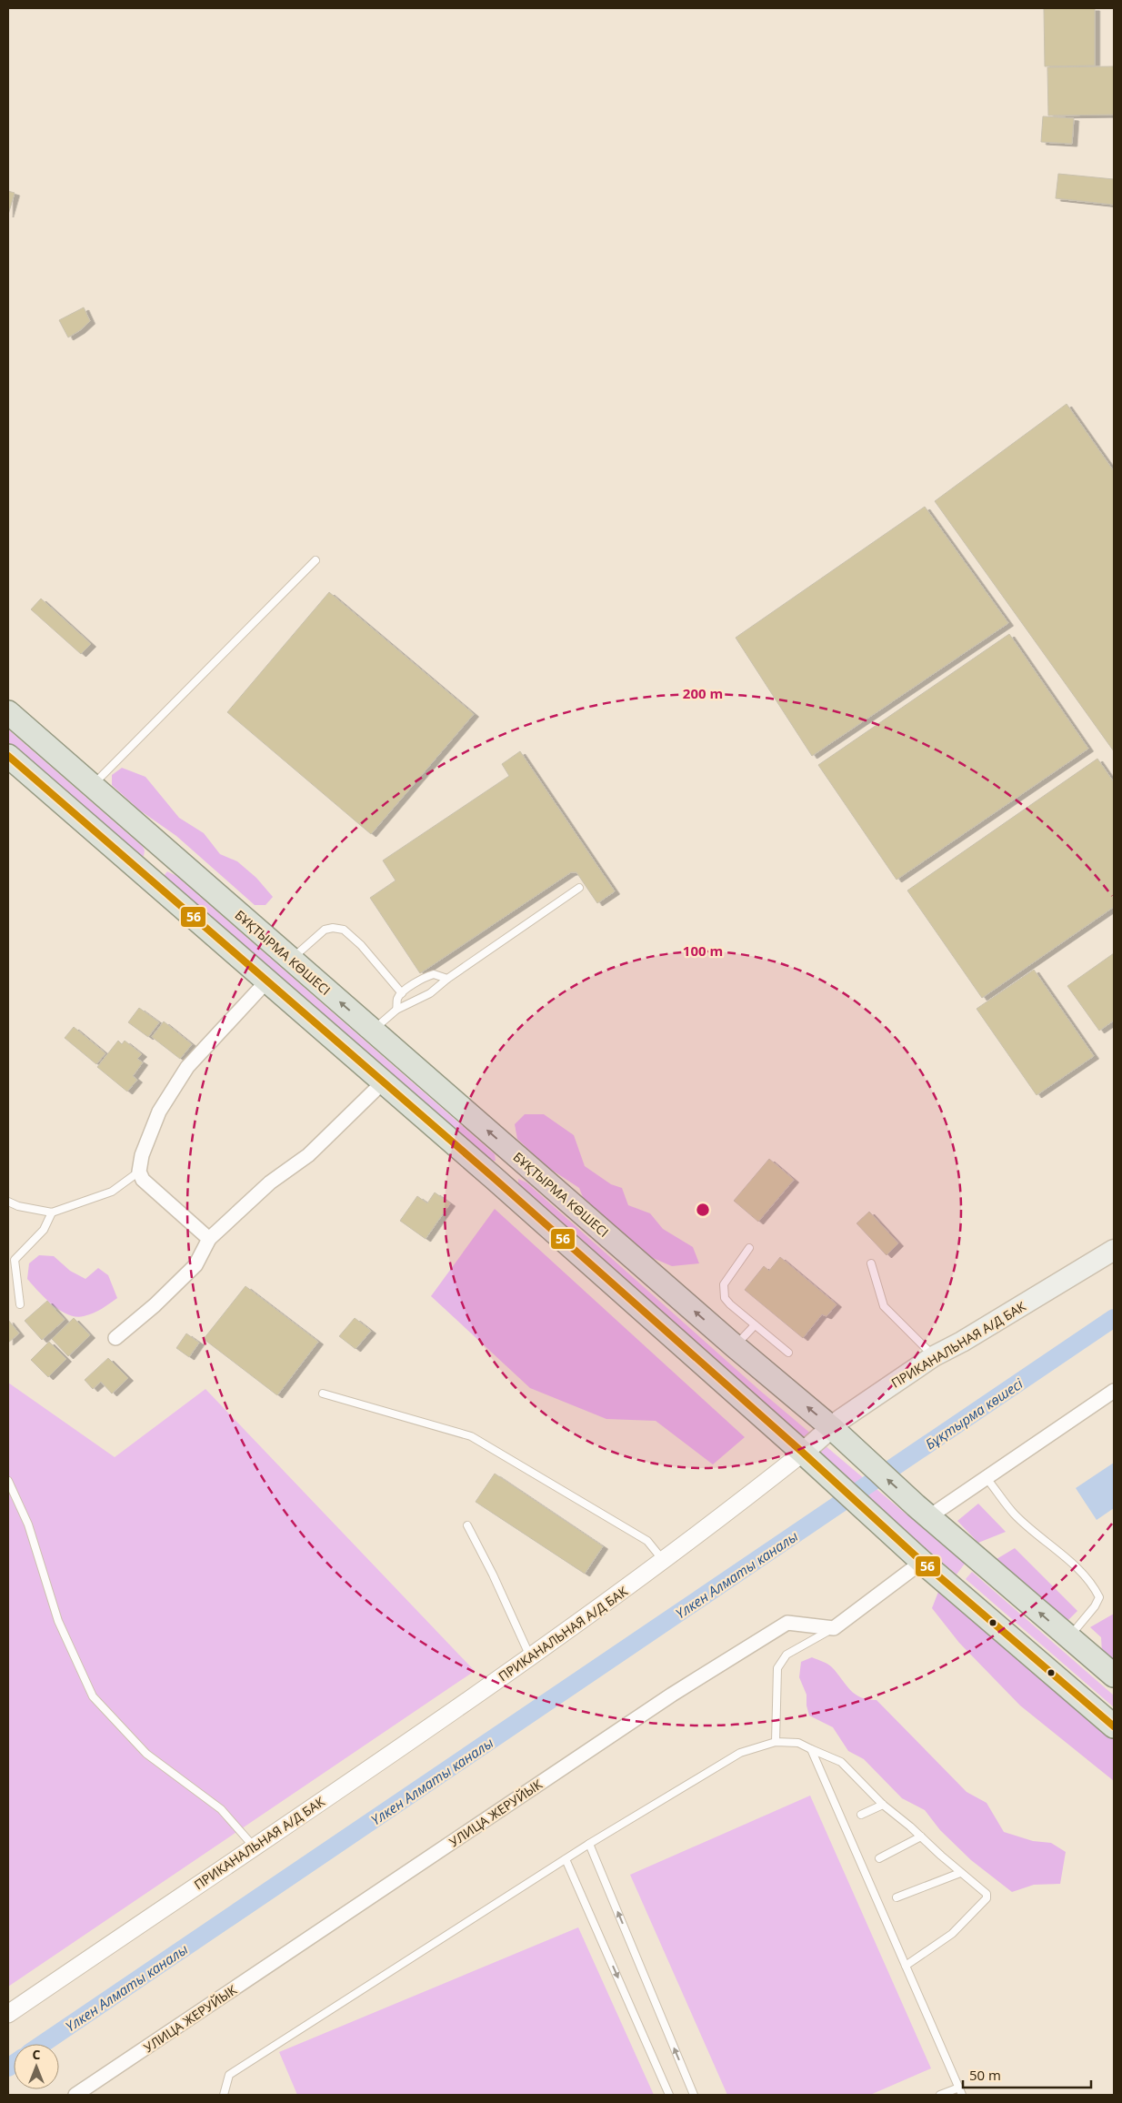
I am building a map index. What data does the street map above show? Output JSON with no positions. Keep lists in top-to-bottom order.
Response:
{
  "streets": {
    "main road": ["БҰҚТЫРМА КӨШЕСІ", "ПРИКАНАЛЬНАЯ А/Д БАК"],
    "street": ["УЛИЦА ЖЕРУЙЫК"]
  },
  "crossings": [
    ["БҰҚТЫРМА КӨШЕСІ", "ПРИКАНАЛЬНАЯ А/Д БАК"]
  ],
  "water": ["Бұқтырма көшесі", "Үлкен Алматы каналы"],
  "lines": ["transit line 56"],
  "scale_bar": "50 m",
  "north": "top",
  "rings": ["200 m", "100 m"]
}
